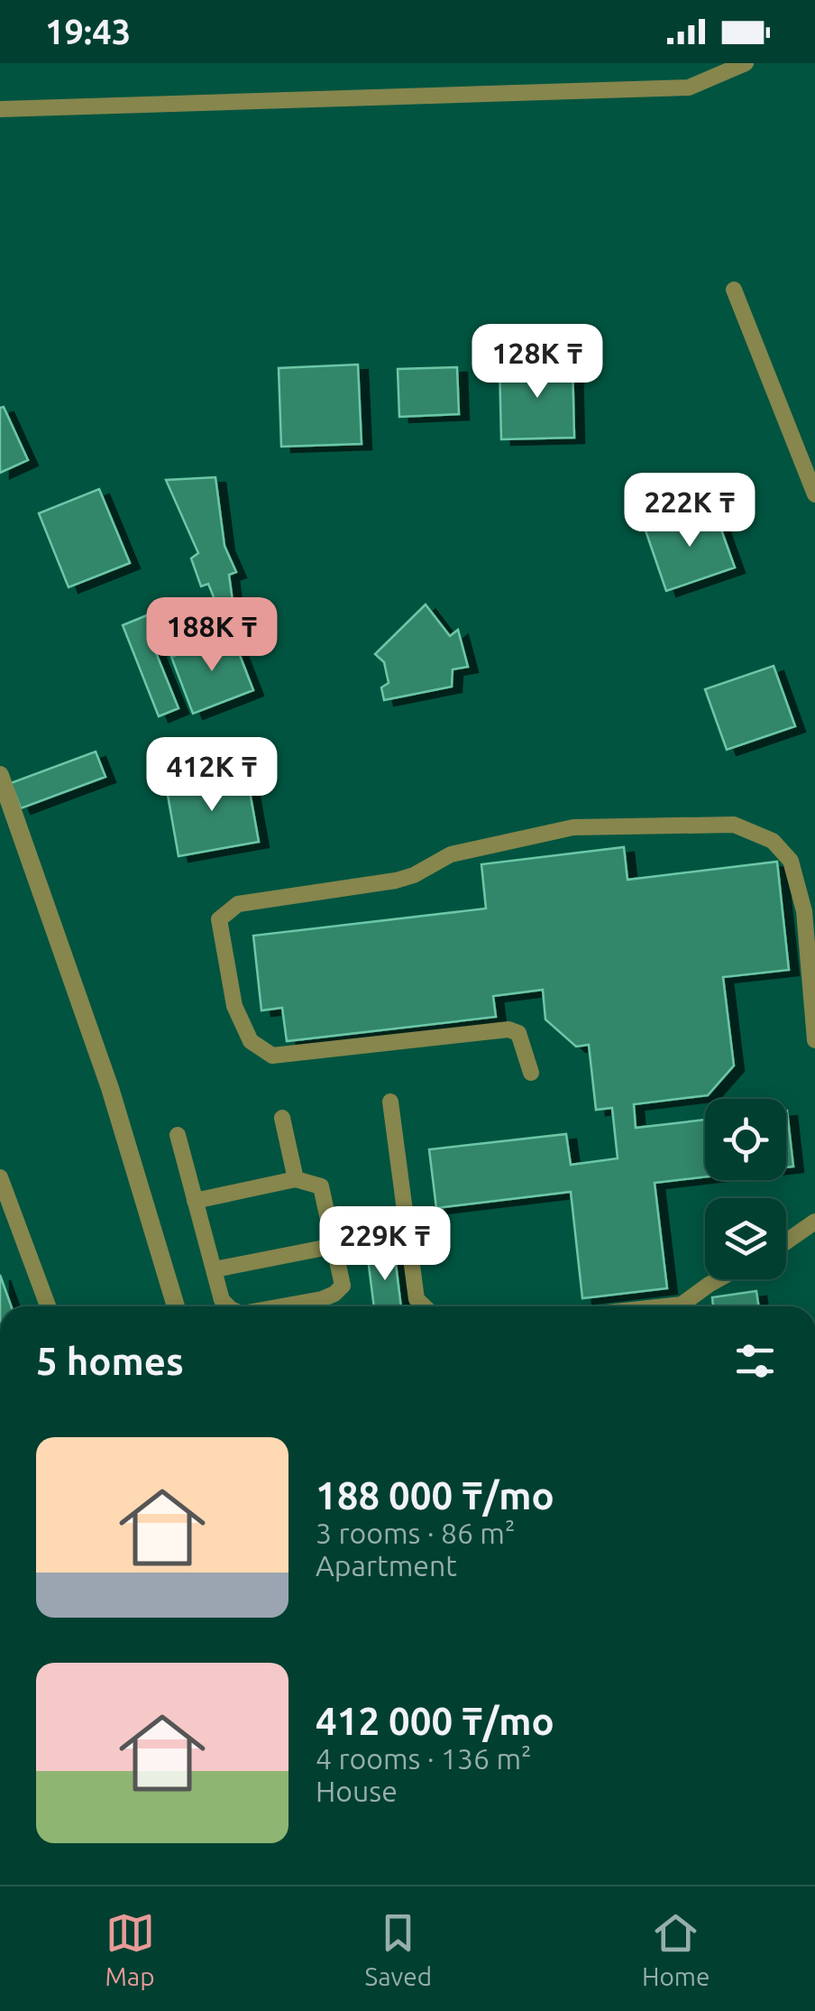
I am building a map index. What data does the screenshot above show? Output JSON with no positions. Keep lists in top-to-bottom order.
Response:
{
  "page": {
    "status": "19:43",
    "price": [
      "128K ₸",
      "222K ₸",
      "188K ₸",
      "412K ₸",
      "229K ₸"
    ],
    "heading": "5 homes",
    "list": [
      {
        "name": "188 000 ₸/mo",
        "note": "3 rooms · 86 m² · Apartment"
      },
      {
        "name": "412 000 ₸/mo",
        "note": "4 rooms · 136 m² · House"
      }
    ],
    "tabs": ["Map", "Saved", "Home"]
  }
}
